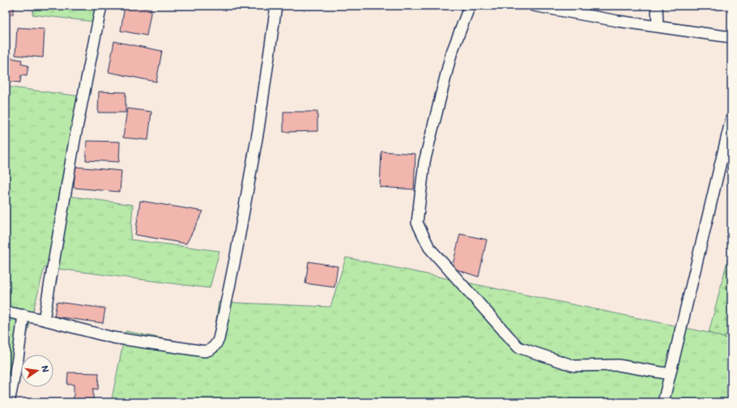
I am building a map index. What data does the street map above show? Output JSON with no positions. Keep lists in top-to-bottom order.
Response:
{
  "north": "right"
}
